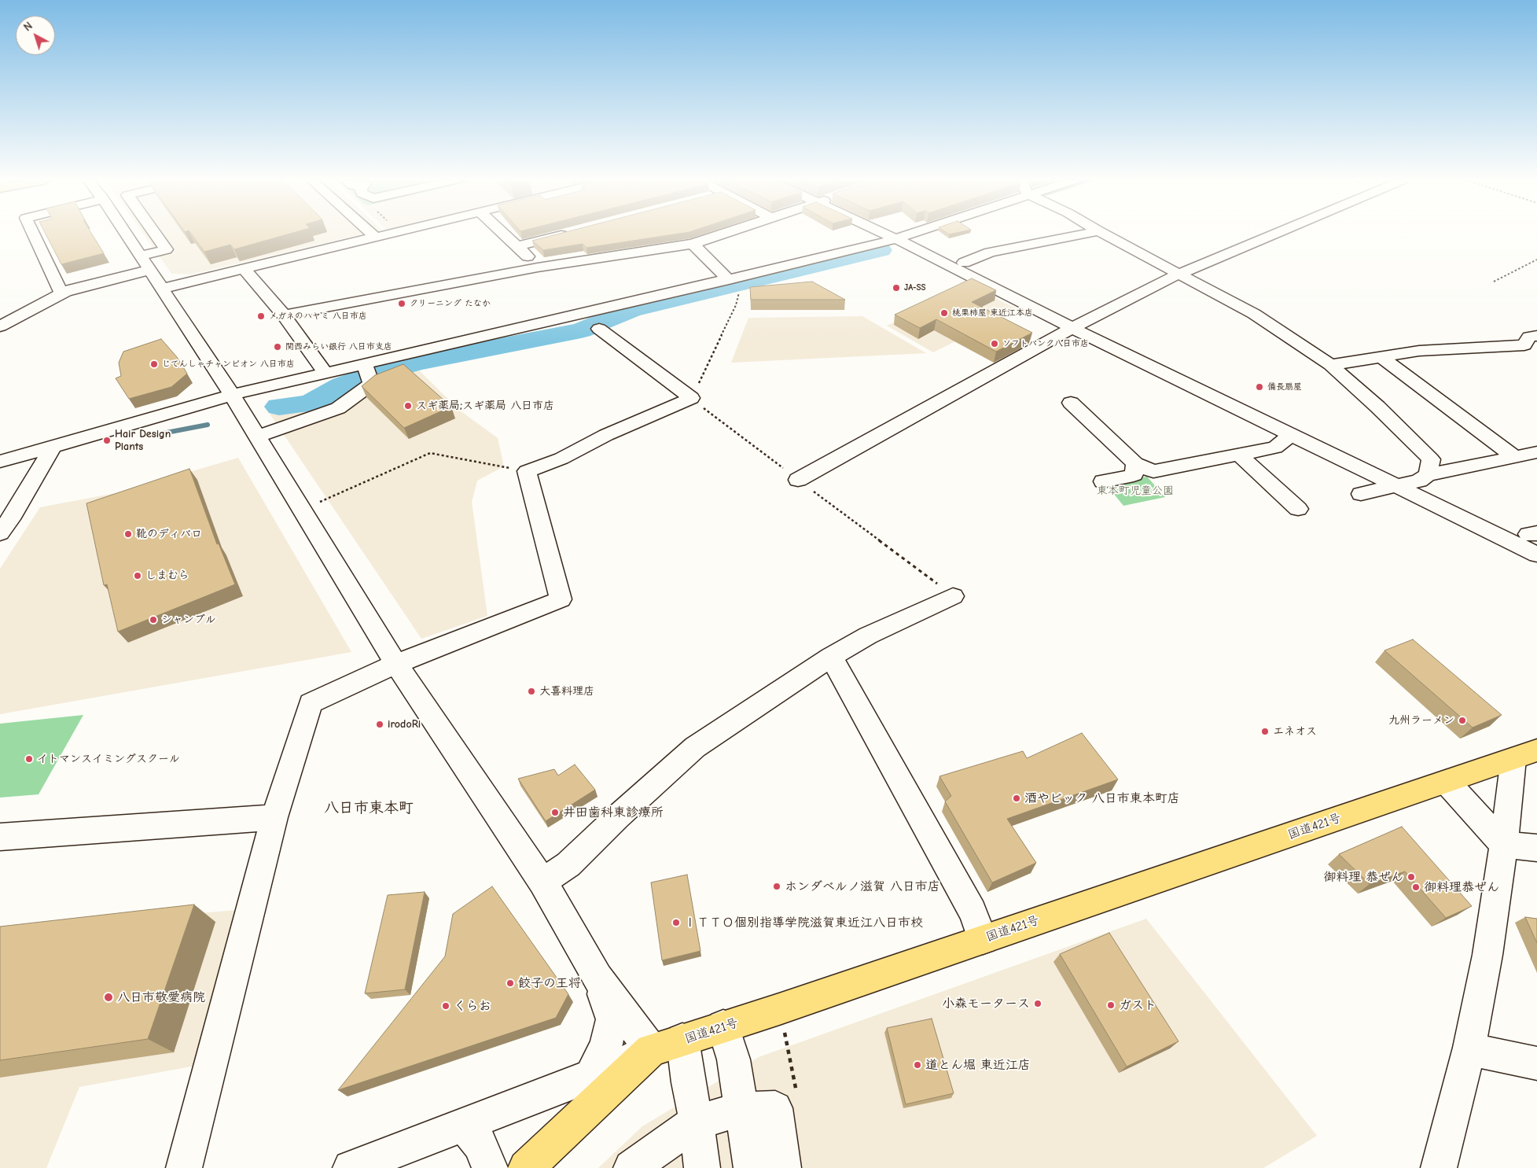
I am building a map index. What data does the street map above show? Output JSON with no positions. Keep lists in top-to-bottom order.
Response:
{
  "streets": {
    "main road": ["国道421号"]
  },
  "districts": ["八日市東本町"],
  "parks": ["東本町児童公園"],
  "places": [
    "JA-SS",
    "クリーニング たなか",
    "桃栗柿屋 東近江本店",
    "メガネのハヤミ 八日市店",
    "ソフトバンク八日市店",
    "関西みらい銀行 八日市支店",
    "じてんしゃチャンピオン 八日市店",
    "備長扇屋",
    "スギ薬局;スギ薬局 八日市店",
    "Hair Design Plants",
    "靴のディバロ",
    "しまむら",
    "シャンブル",
    "大喜料理店",
    "九州ラーメン",
    "irodoRi",
    "エネオス",
    "イトマンスイミングスクール",
    "酒やビック 八日市東本町店",
    "井田歯科東診療所",
    "御料理 恭ぜん",
    "ホンダベルノ滋賀 八日市店",
    "御料理恭ぜん",
    "ＩＴＴＯ個別指導学院滋賀東近江八日市校",
    "餃子の王将",
    "八日市敬愛病院",
    "小森モータース",
    "ガスト",
    "くらお",
    "道とん堀 東近江店"
  ],
  "north": "top left"
}
